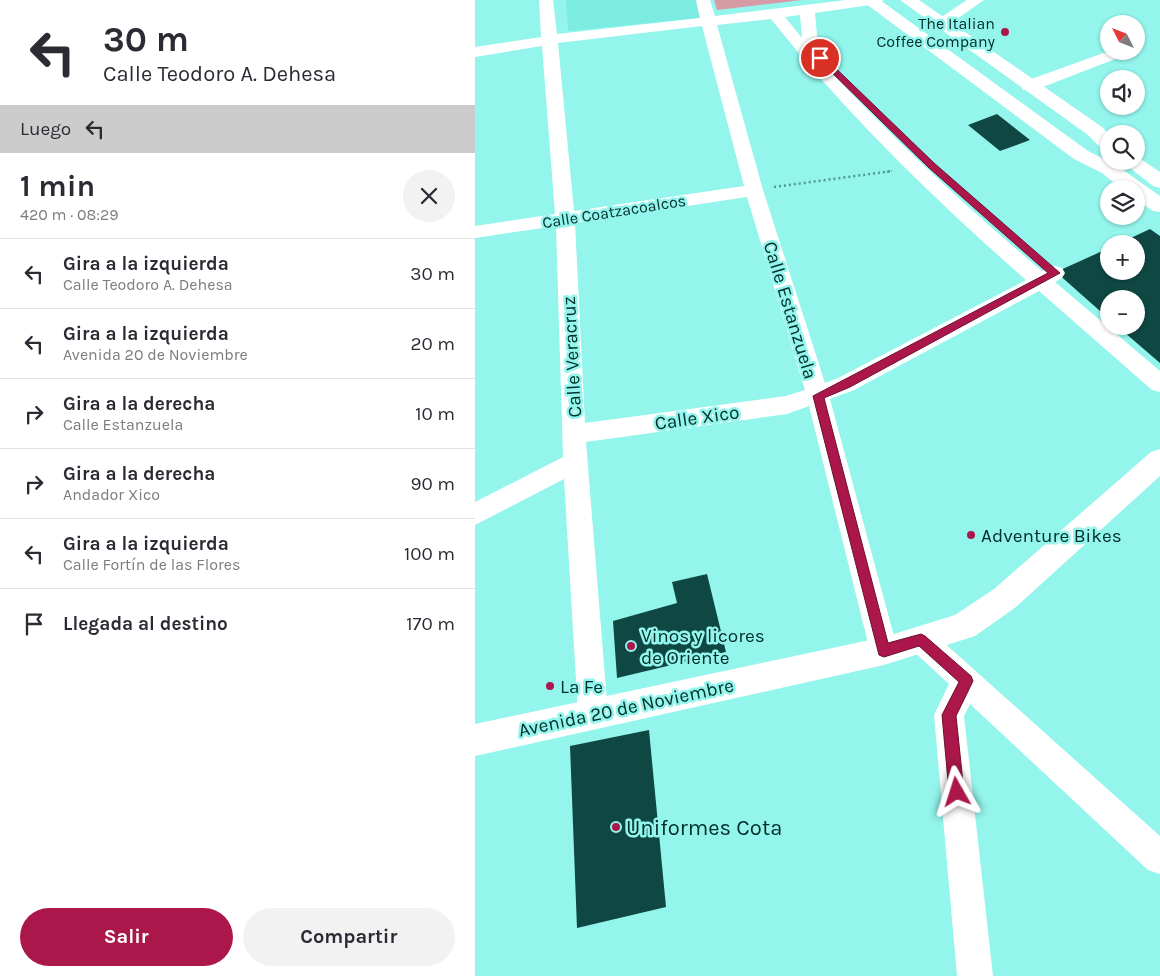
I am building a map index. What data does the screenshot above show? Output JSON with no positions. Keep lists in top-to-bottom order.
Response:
{
  "streets": {
    "main road": ["Avenida 20 de Noviembre"],
    "street": [
      "Calle Coatzacoalcos",
      "Calle Estanzuela",
      "Calle Veracruz",
      "Calle Xico"
    ]
  },
  "crossings": [
    ["Calle Coatzacoalcos", "Calle Estanzuela"],
    ["Calle Coatzacoalcos", "Calle Veracruz"],
    ["Calle Estanzuela", "Calle Xico"],
    ["Calle Estanzuela", "Avenida 20 de Noviembre"],
    ["Calle Veracruz", "Calle Xico"],
    ["Calle Veracruz", "Avenida 20 de Noviembre"]
  ],
  "places": [
    "The Italian Coffee Company",
    "Adventure Bikes",
    "Vinos y licores de Oriente",
    "La Fe",
    "Uniformes Cota"
  ],
  "north": "top left",
  "page": {
    "turn": ["30 m", "Calle Teodoro A. Dehesa"],
    "map_buttons": ["+", "−"],
    "then": "Luego",
    "heading": ["1 min", "420 m · 08:29"],
    "list": [
      {
        "name": "Gira a la izquierda",
        "note": "Calle Teodoro A. Dehesa",
        "value": "30 m"
      },
      {
        "name": "Gira a la izquierda",
        "note": "Avenida 20 de Noviembre",
        "value": "20 m"
      },
      {
        "name": "Gira a la derecha",
        "note": "Calle Estanzuela",
        "value": "10 m"
      },
      {
        "name": "Gira a la derecha",
        "note": "Andador Xico",
        "value": "90 m"
      },
      {
        "name": "Gira a la izquierda",
        "note": "Calle Fortín de las Flores",
        "value": "100 m"
      },
      {
        "name": "Llegada al destino",
        "value": "170 m"
      }
    ],
    "buttons": ["Salir", "Compartir"]
  }
}
